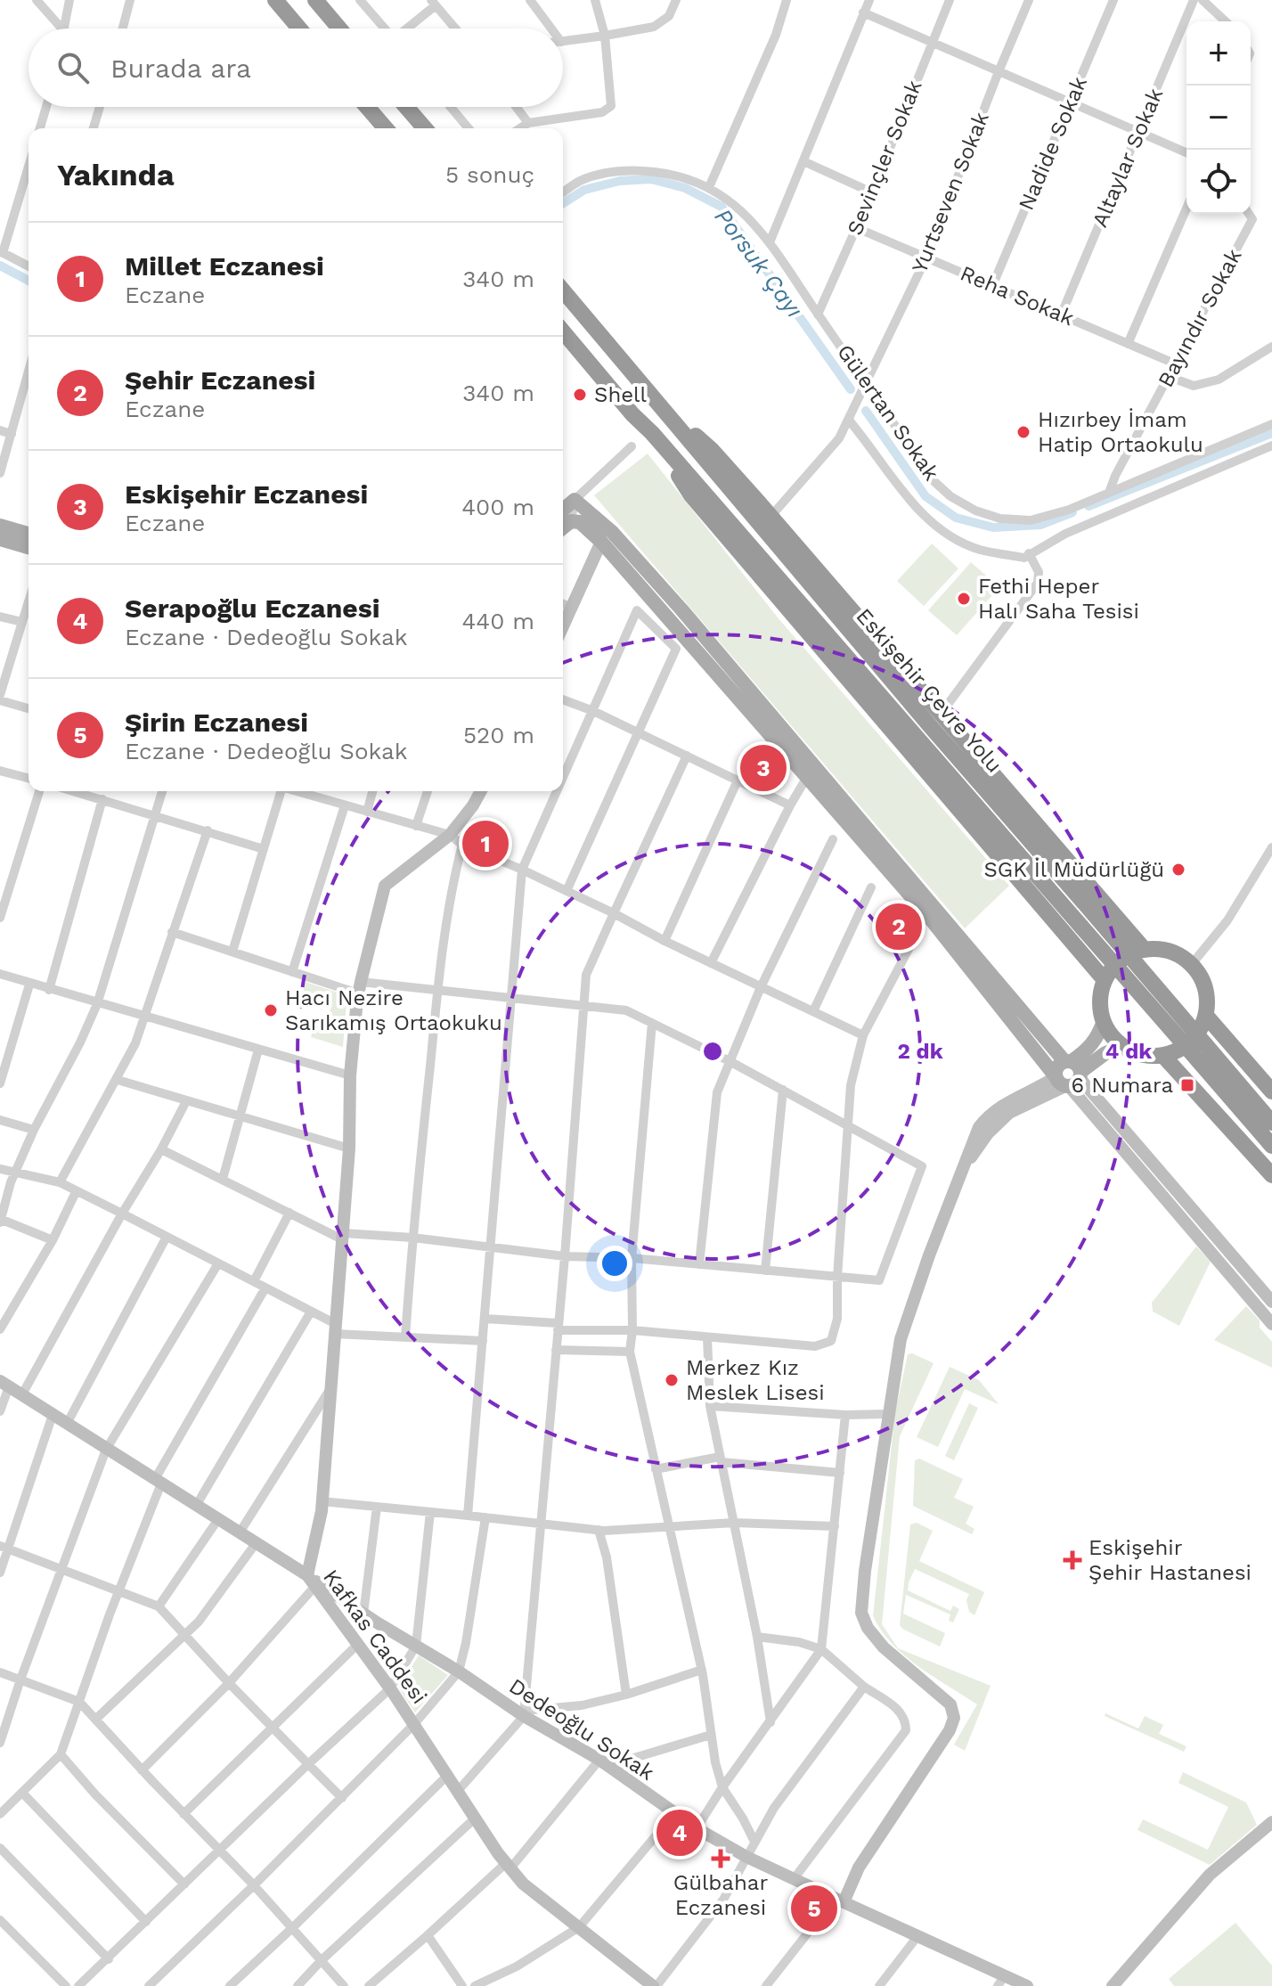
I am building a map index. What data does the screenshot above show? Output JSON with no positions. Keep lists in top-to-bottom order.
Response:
{
  "streets": {
    "highway": ["Eskişehir Çevre Yolu"],
    "street": [
      "Nadide Sokak",
      "Sevinçler Sokak",
      "Altaylar Sokak",
      "Yurtseven Sokak",
      "Reha Sokak",
      "Bayındır Sokak",
      "Gülertan Sokak",
      "Kafkas Caddesi",
      "Dedeoğlu Sokak"
    ]
  },
  "crossings": [
    ["Nadide Sokak", "Reha Sokak"],
    ["Sevinçler Sokak", "Reha Sokak"],
    ["Sevinçler Sokak", "Gülertan Sokak"],
    ["Altaylar Sokak", "Reha Sokak"],
    ["Yurtseven Sokak", "Reha Sokak"],
    ["Yurtseven Sokak", "Gülertan Sokak"],
    ["Reha Sokak", "Bayındır Sokak"],
    ["Bayındır Sokak", "Gülertan Sokak"],
    ["Kafkas Caddesi", "Dedeoğlu Sokak"]
  ],
  "water": ["Porsuk Çayı"],
  "places": {
    "other": [
      "Shell",
      "Hızırbey İmam Hatip Ortaokulu",
      "Fethi Heper Halı Saha Tesisi",
      "SGK İl Müdürlüğü",
      "Hacı Nezire Sarıkamış Ortaokuku",
      "Merkez Kız Meslek Lisesi"
    ],
    "transit": ["6 Numara"],
    "health": ["Eskişehir Şehir Hastanesi", "Gülbahar Eczanesi"]
  },
  "page": {
    "map_buttons": ["+", "−"],
    "search": "Burada ara",
    "heading": ["Yakında", "5 sonuç"],
    "list": [
      {
        "mark": "1",
        "name": "Millet Eczanesi",
        "note": "Eczane",
        "value": "340 m"
      },
      {
        "mark": "2",
        "name": "Şehir Eczanesi",
        "note": "Eczane",
        "value": "340 m"
      },
      {
        "mark": "3",
        "name": "Eskişehir Eczanesi",
        "note": "Eczane",
        "value": "400 m"
      },
      {
        "mark": "4",
        "name": "Serapoğlu Eczanesi",
        "note": "Eczane · Dedeoğlu Sokak",
        "value": "440 m"
      },
      {
        "mark": "5",
        "name": "Şirin Eczanesi",
        "note": "Eczane · Dedeoğlu Sokak",
        "value": "520 m"
      }
    ],
    "pins": [
      "3",
      "1",
      "2",
      "4",
      "5"
    ]
  },
  "rings": ["2 dk", "4 dk"]
}
